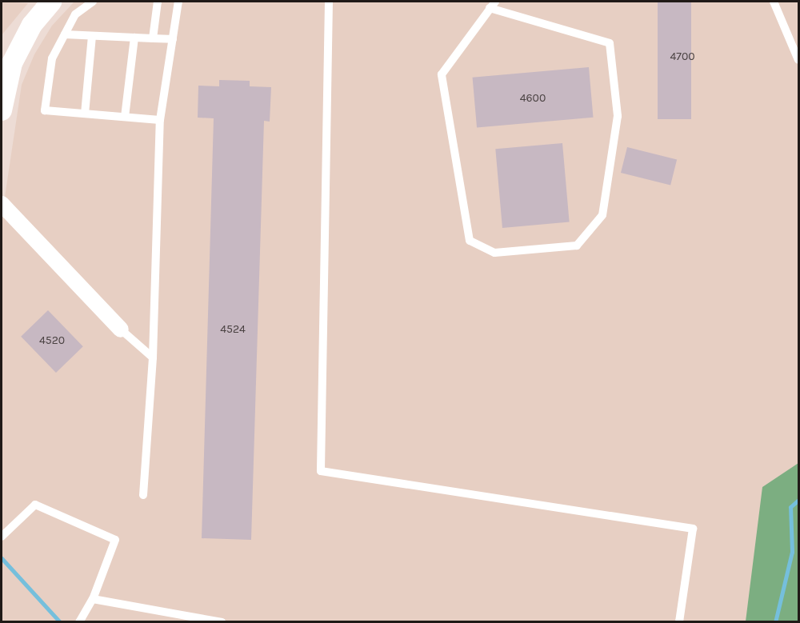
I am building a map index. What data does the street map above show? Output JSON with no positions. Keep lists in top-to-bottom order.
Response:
{
  "house_numbers": [
    "4700",
    "4600",
    "4524",
    "4520"
  ]
}
